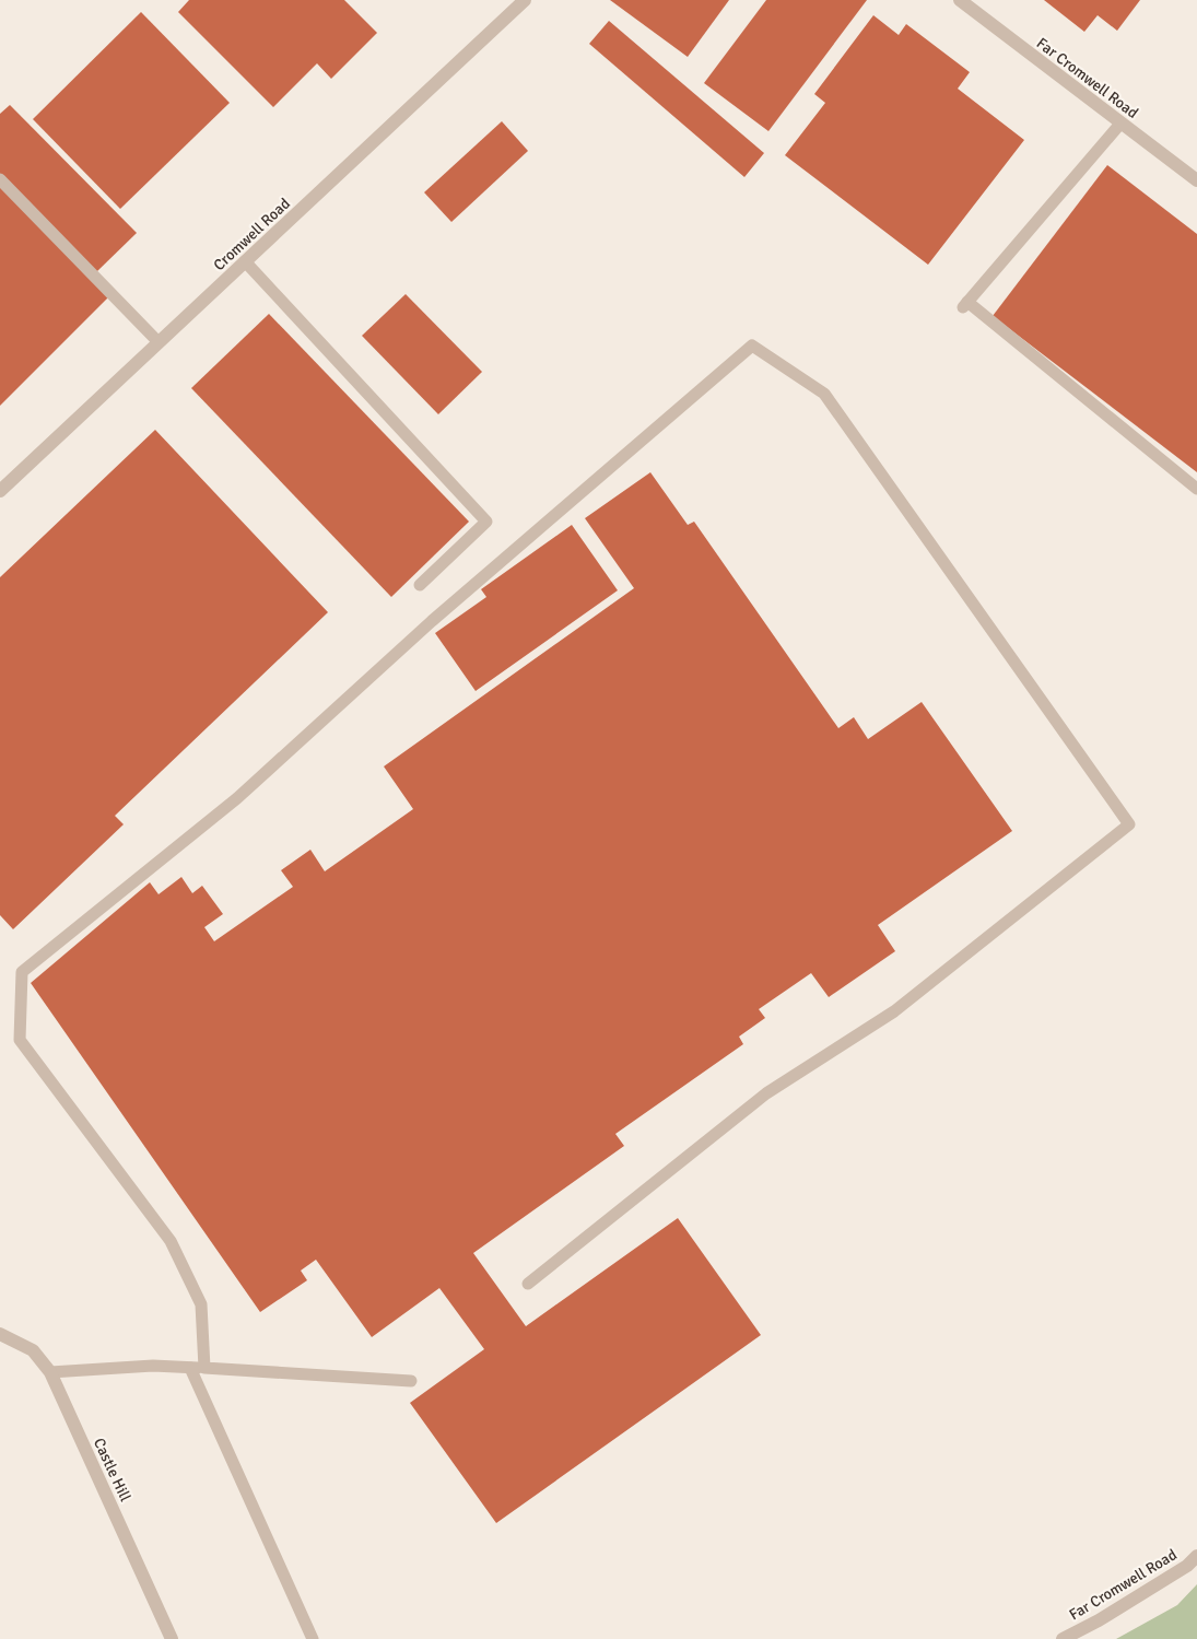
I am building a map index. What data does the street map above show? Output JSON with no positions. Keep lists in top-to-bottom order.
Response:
{
  "streets": {
    "street": ["Far Cromwell Road", "Cromwell Road", "Castle Hill"]
  }
}
